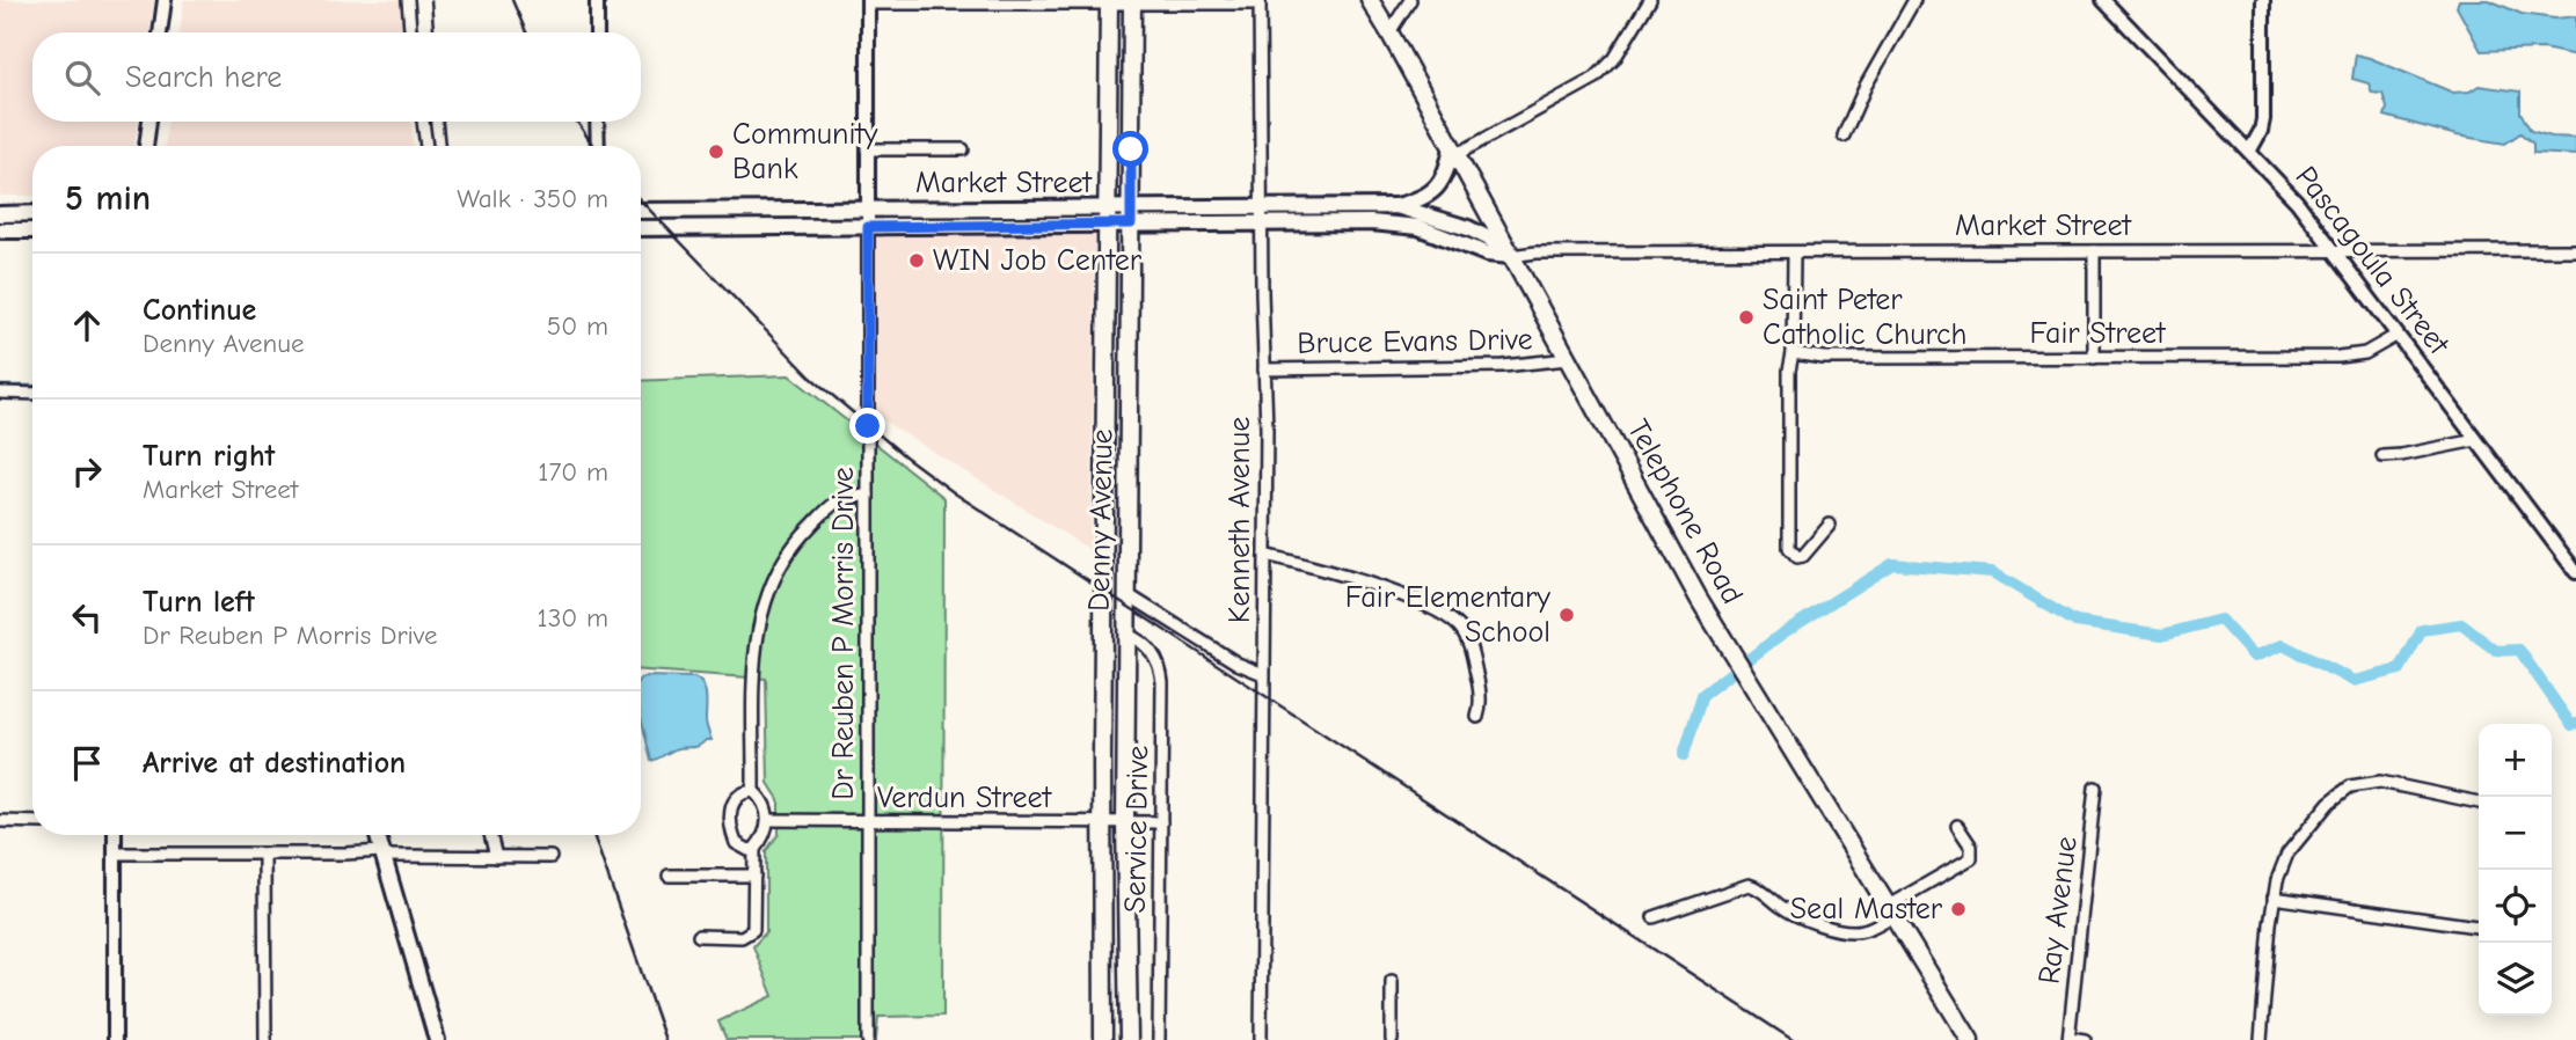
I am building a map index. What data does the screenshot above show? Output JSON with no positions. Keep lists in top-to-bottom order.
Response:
{
  "streets": {
    "main road": ["Market Street", "Telephone Road", "Denny Avenue"],
    "street": [
      "Pascagoula Street",
      "Fair Street",
      "Bruce Evans Drive",
      "Kenneth Avenue",
      "Dr Reuben P Morris Drive",
      "Verdun Street",
      "Service Drive",
      "Ray Avenue"
    ]
  },
  "crossings": [
    ["Market Street", "Pascagoula Street"],
    ["Market Street", "Telephone Road"],
    ["Market Street", "Denny Avenue"],
    ["Market Street", "Kenneth Avenue"],
    ["Market Street", "Dr Reuben P Morris Drive"],
    ["Pascagoula Street", "Fair Street"],
    ["Bruce Evans Drive", "Telephone Road"],
    ["Bruce Evans Drive", "Kenneth Avenue"],
    ["Denny Avenue", "Verdun Street"],
    ["Denny Avenue", "Service Drive"],
    ["Dr Reuben P Morris Drive", "Verdun Street"],
    ["Verdun Street", "Service Drive"]
  ],
  "places": [
    "Community Bank",
    "WIN Job Center",
    "Saint Peter Catholic Church",
    "Fair Elementary School",
    "Seal Master"
  ],
  "page": {
    "search": "Search here",
    "heading": ["5 min", "Walk · 350 m"],
    "list": [
      ["Continue", "Denny Avenue", "50 m"],
      ["Turn right", "Market Street", "170 m"],
      ["Turn left", "Dr Reuben P Morris Drive", "130 m"],
      "Arrive at destination"
    ],
    "map_buttons": ["+", "−"]
  }
}
